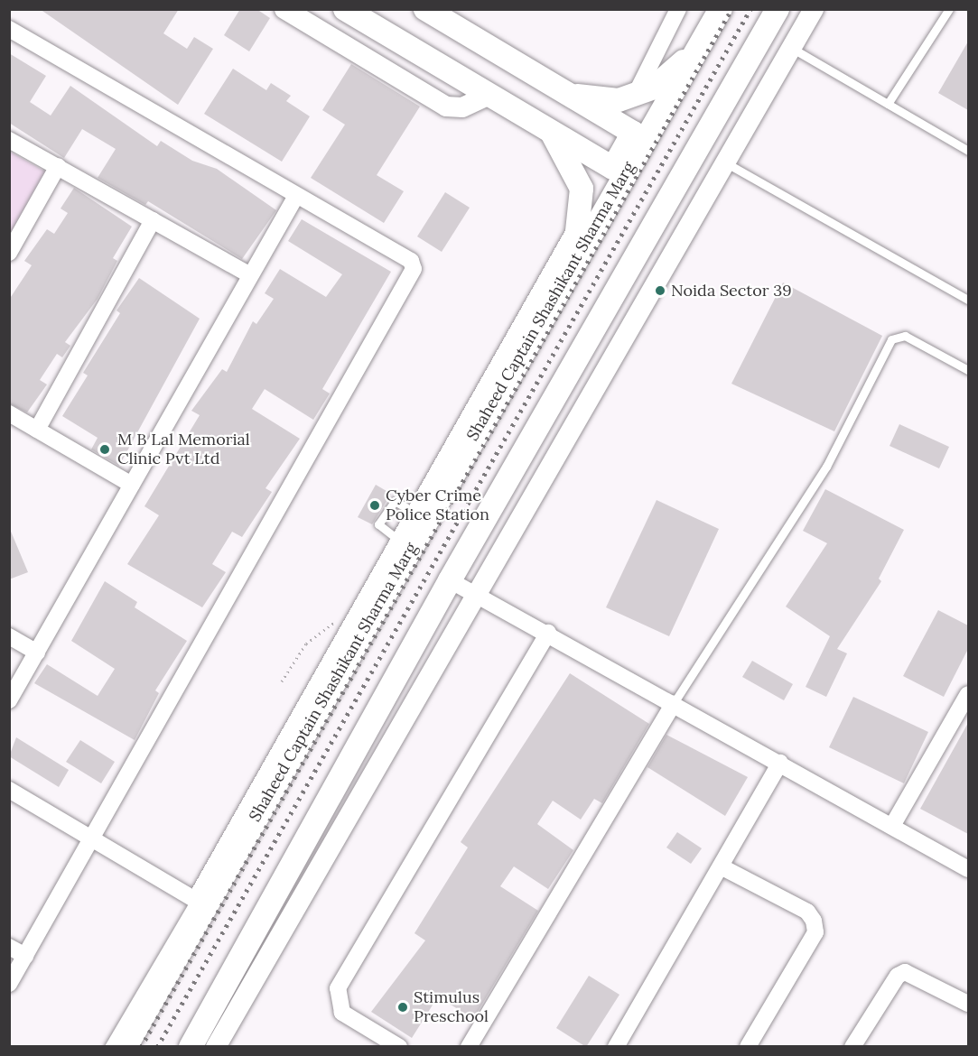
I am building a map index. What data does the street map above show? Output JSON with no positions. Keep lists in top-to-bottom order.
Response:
{
  "streets": {
    "main road": ["Shaheed Captain Shashikant Sharma Marg"]
  },
  "places": [
    "Noida Sector 39",
    "M B Lal Memorial Clinic Pvt Ltd",
    "Cyber Crime Police Station",
    "Stimulus Preschool"
  ]
}
